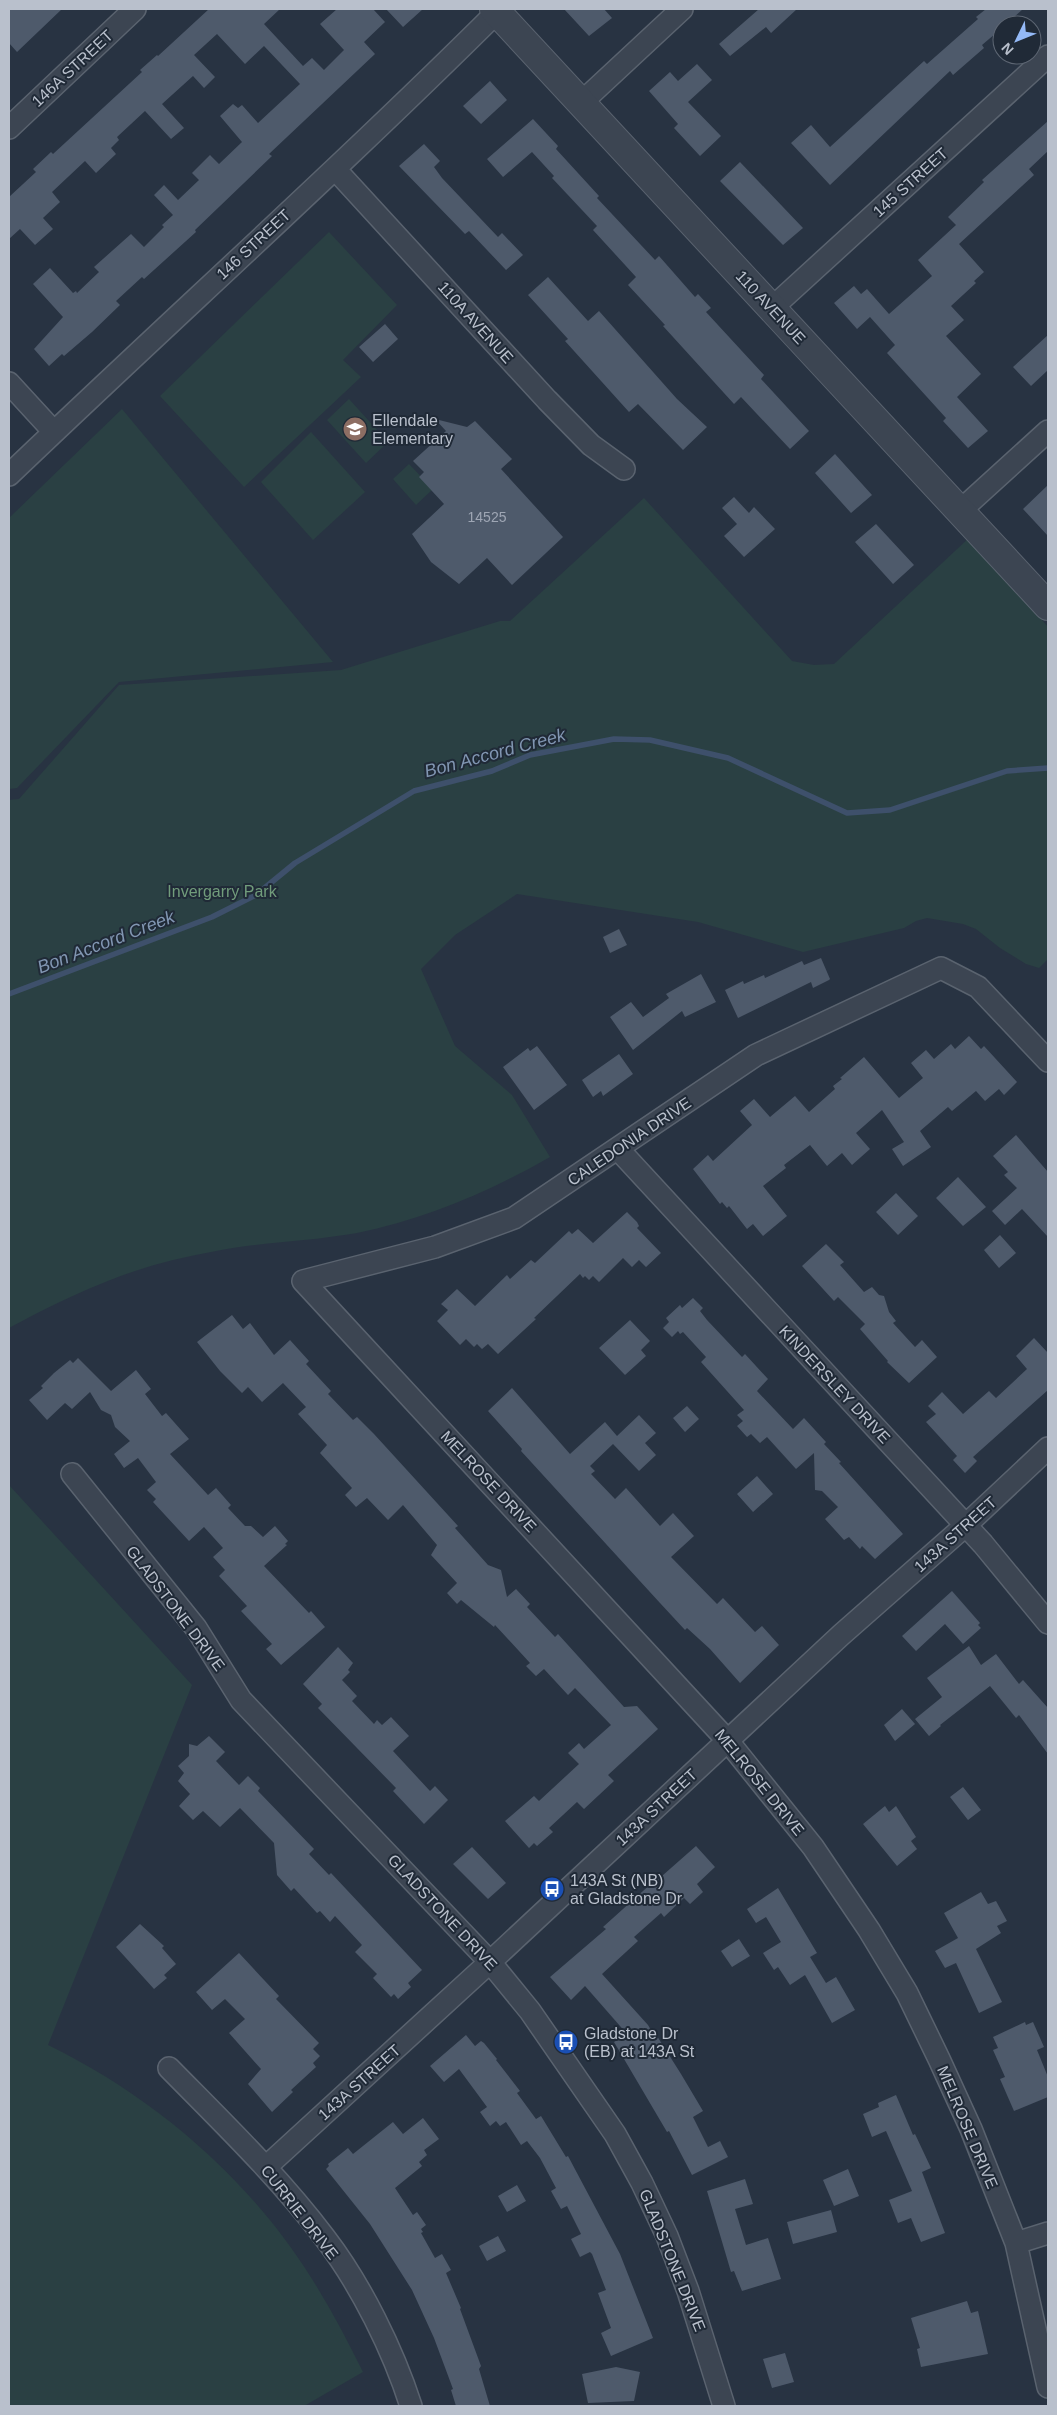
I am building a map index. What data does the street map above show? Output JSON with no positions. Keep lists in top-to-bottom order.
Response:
{
  "streets": {
    "street": [
      "146A STREET",
      "145 STREET",
      "146 STREET",
      "110 AVENUE",
      "110A AVENUE",
      "CALEDONIA DRIVE",
      "KINDERSLEY DRIVE",
      "MELROSE DRIVE",
      "143A STREET",
      "GLADSTONE DRIVE",
      "CURRIE DRIVE"
    ]
  },
  "crossings": [
    ["145 STREET", "110 AVENUE"],
    ["146 STREET", "110 AVENUE"],
    ["146 STREET", "110A AVENUE"],
    ["CALEDONIA DRIVE", "KINDERSLEY DRIVE"],
    ["CALEDONIA DRIVE", "MELROSE DRIVE"],
    ["KINDERSLEY DRIVE", "143A STREET"],
    ["MELROSE DRIVE", "143A STREET"],
    ["143A STREET", "GLADSTONE DRIVE"],
    ["143A STREET", "CURRIE DRIVE"]
  ],
  "water": ["Bon Accord Creek"],
  "parks": ["Invergarry Park"],
  "places": {
    "school or university": ["Ellendale Elementary"],
    "bus stop": ["143A St (NB) at Gladstone Dr", "Gladstone Dr (EB) at 143A St"]
  },
  "house_numbers": ["14525"],
  "north": "bottom left"
}
